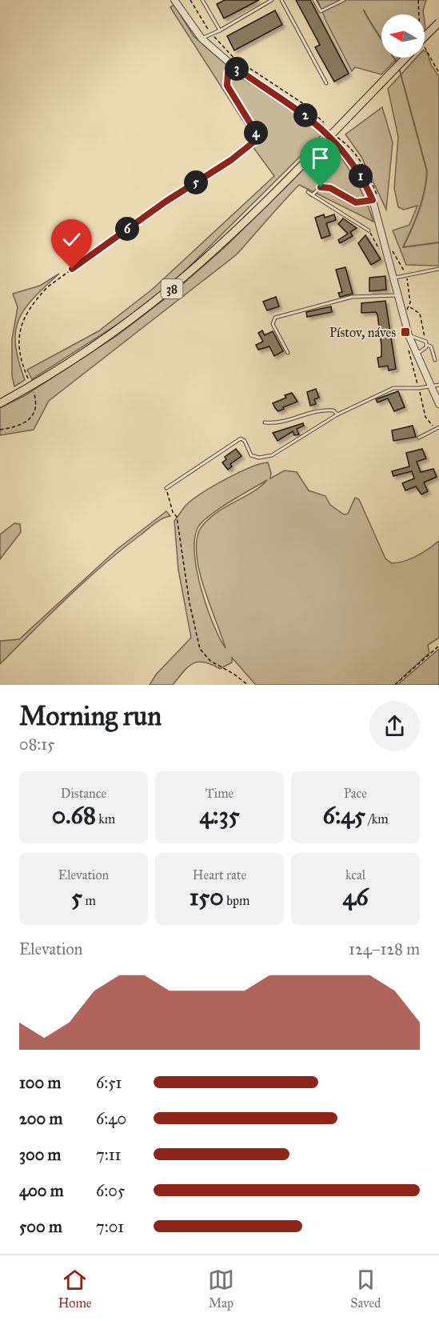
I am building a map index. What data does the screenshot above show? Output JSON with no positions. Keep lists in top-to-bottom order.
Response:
{
  "streets": {
    "main road": ["38"]
  },
  "places": {
    "transit": ["Pístov, náves"]
  },
  "north": "left",
  "page": {
    "pins": [
      "3",
      "2",
      "4",
      "1",
      "5",
      "6"
    ],
    "heading": ["Morning run", "08:15"],
    "stats": [
      ["Distance", "0.68 km"],
      ["Time", "4:35"],
      ["Pace", "6:45 /km"],
      ["Elevation", "5 m"],
      ["Heart rate", "150 bpm"],
      ["kcal", "46"]
    ],
    "chart": ["Elevation", "124–128 m"],
    "list": [
      {
        "name": "100 m",
        "note": "6:51"
      },
      {
        "name": "200 m",
        "note": "6:40"
      },
      {
        "name": "300 m",
        "note": "7:11"
      },
      {
        "name": "400 m",
        "note": "6:05"
      },
      {
        "name": "500 m",
        "note": "7:01"
      }
    ],
    "tabs": ["Home", "Map", "Saved"]
  }
}
